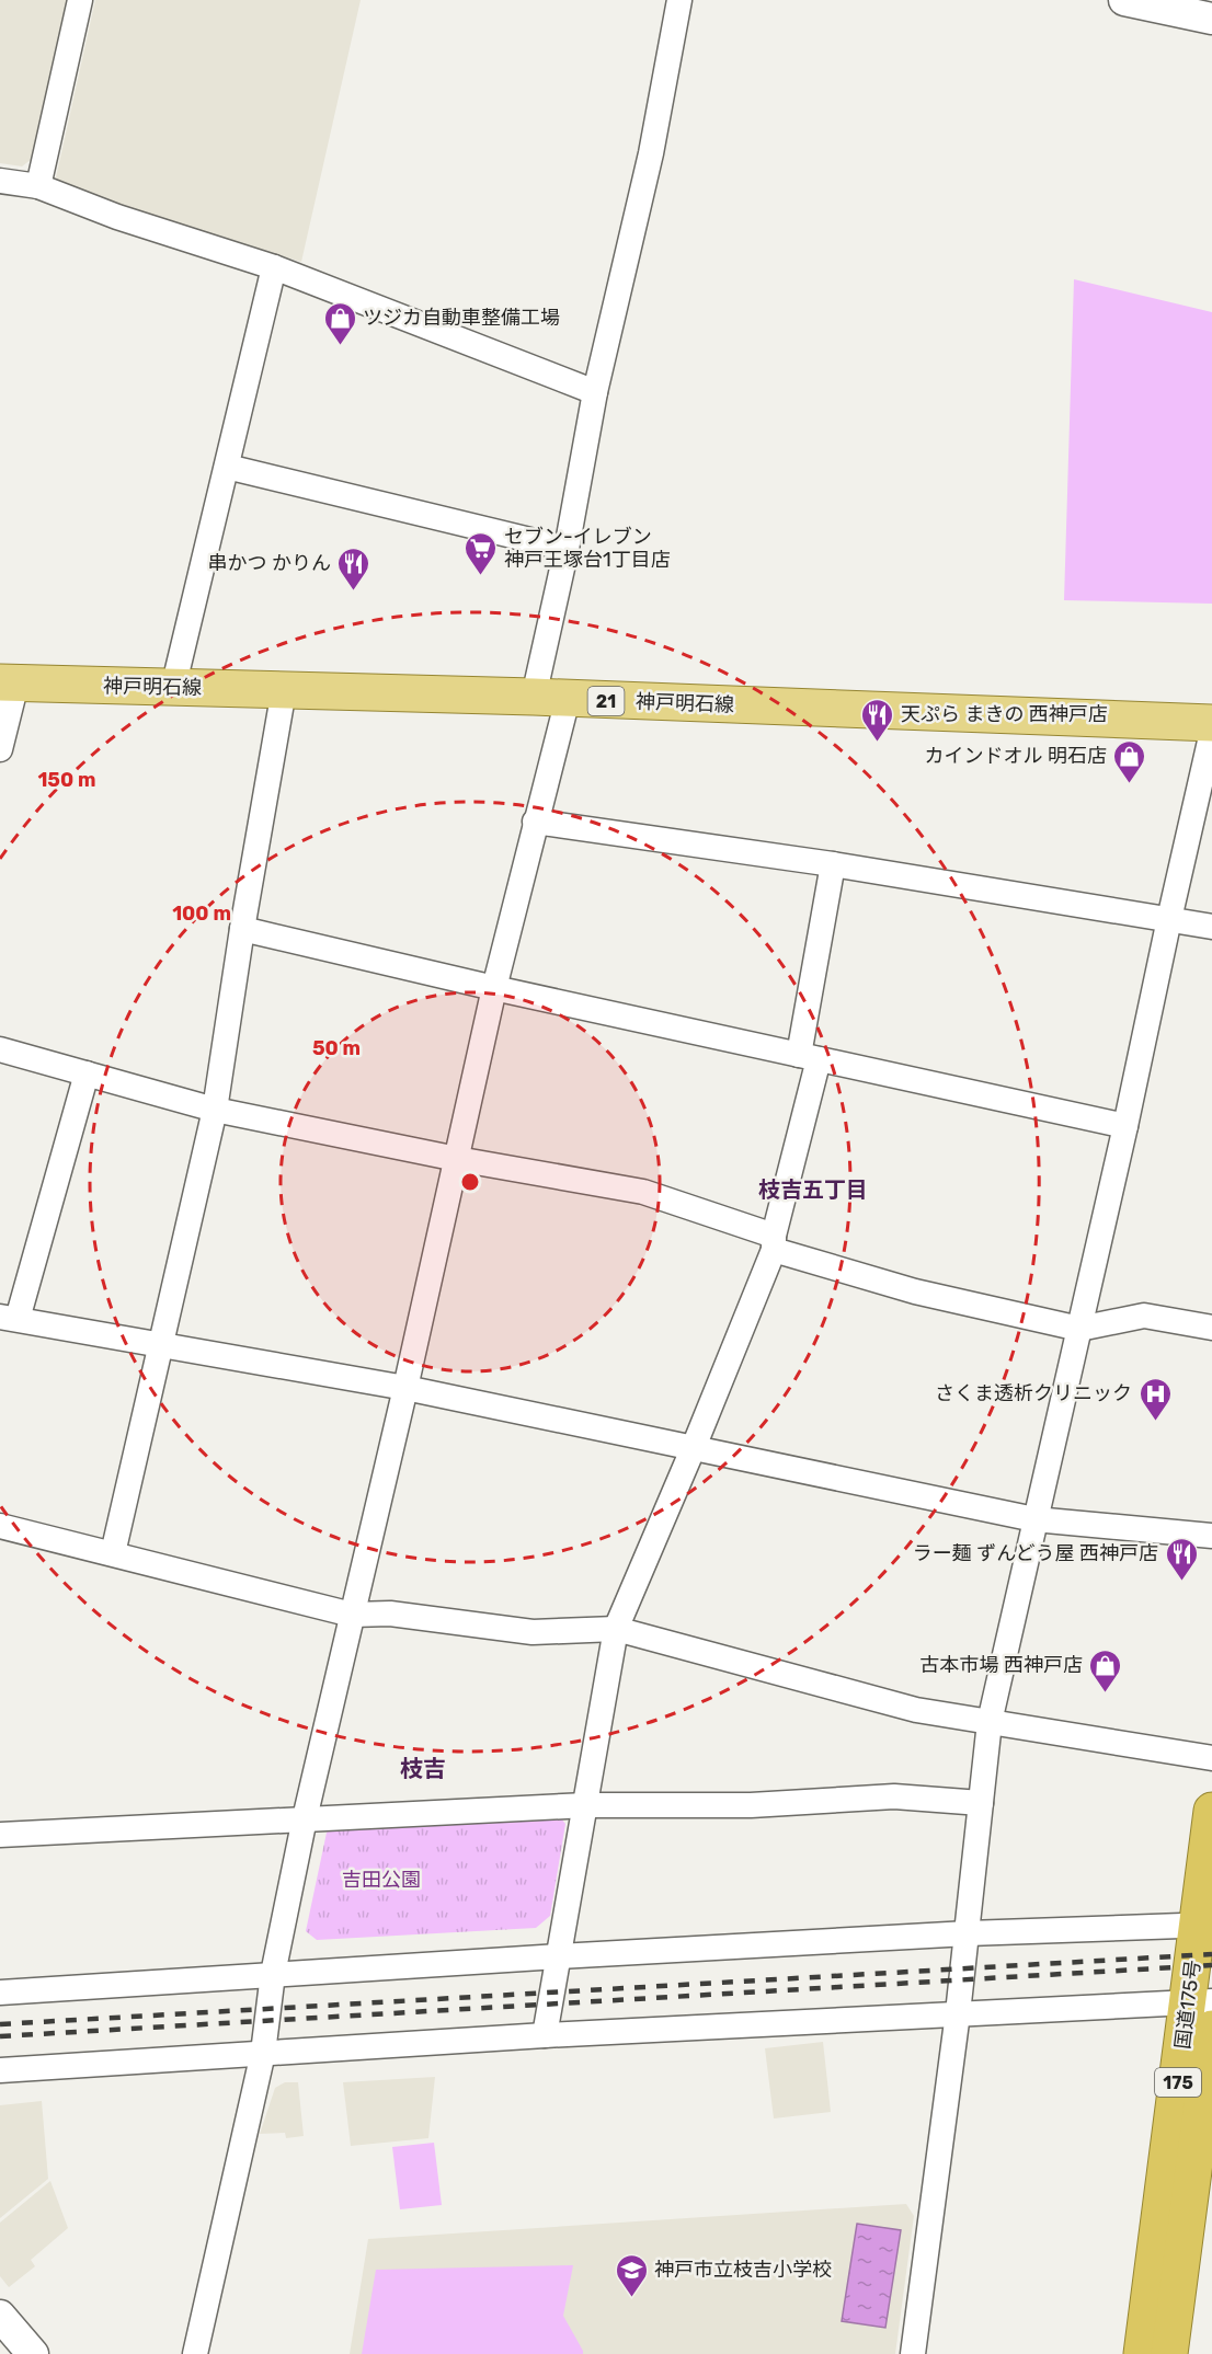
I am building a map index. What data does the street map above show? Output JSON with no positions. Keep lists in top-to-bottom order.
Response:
{
  "streets": {
    "highway": ["国道175号", "175"],
    "main road": ["神戸明石線", "21"]
  },
  "districts": ["枝吉五丁目", "枝吉"],
  "parks": ["吉田公園"],
  "places": {
    "shop": ["ツジカ自動車整備工場", "カインドオル 明石店", "古本市場 西神戸店"],
    "supermarket": ["セブン-イレブン 神戸王塚台1丁目店"],
    "restaurant": ["串かつ かりん", "天ぷら まきの 西神戸店", "ラー麺 ずんどう屋 西神戸店"],
    "hospital": ["さくま透析クリニック"],
    "school or university": ["神戸市立枝吉小学校"]
  },
  "rings": ["150 m", "100 m", "50 m"]
}
